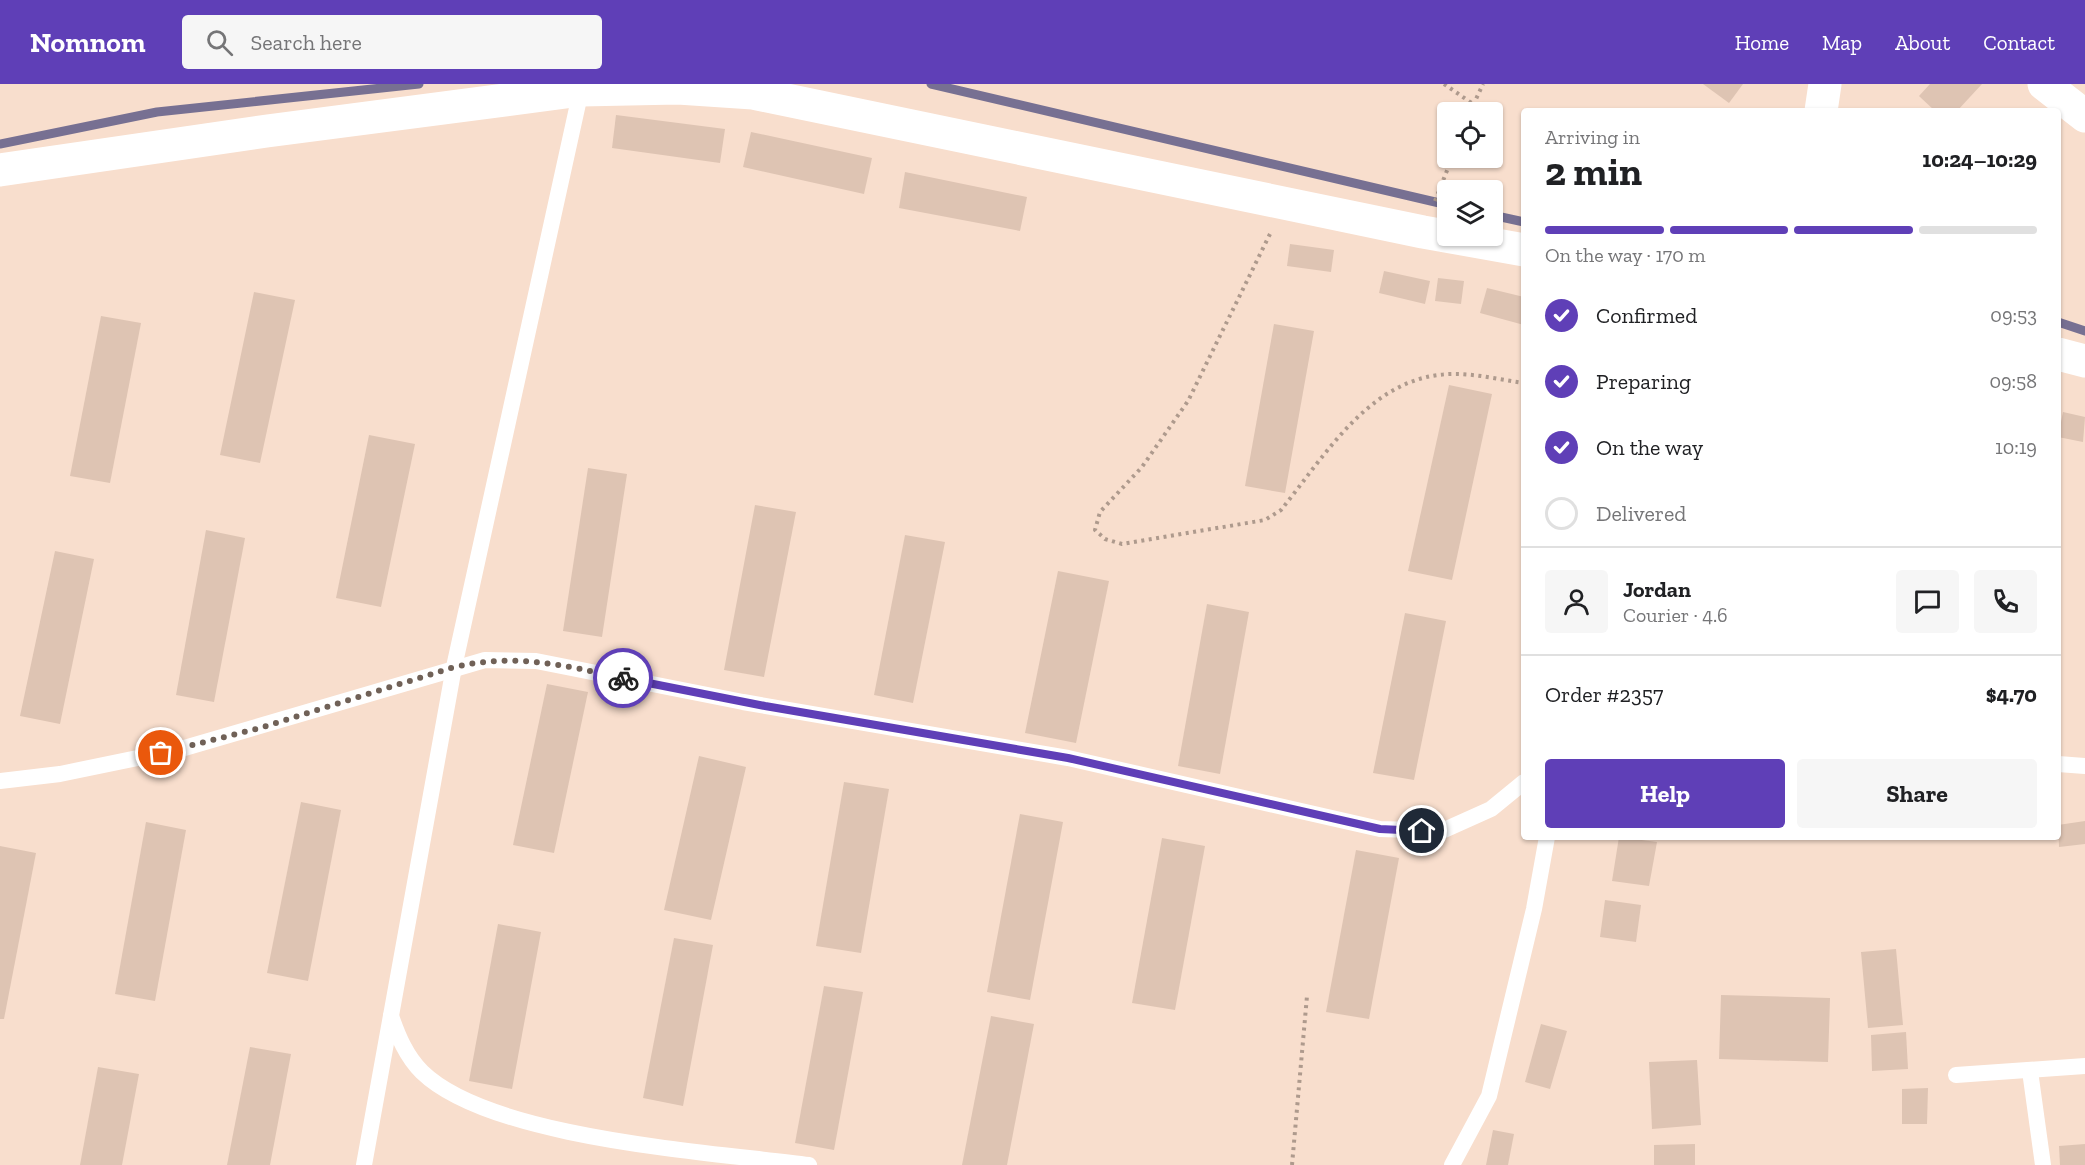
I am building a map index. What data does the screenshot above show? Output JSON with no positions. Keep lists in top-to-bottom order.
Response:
{
  "page": {
    "header": "Nomnom",
    "search": "Search here",
    "nav": [
      "Home",
      "Map",
      "About",
      "Contact"
    ],
    "heading": ["2 min", "Arriving in", "10:24–10:29"],
    "panel": [
      "Jordan",
      "Courier · 4.6",
      "Order #2357",
      "$4.70"
    ],
    "bar": "On the way · 170 m",
    "list": [
      ["Confirmed", "09:53"],
      ["Preparing", "09:58"],
      ["On the way", "10:19"],
      "Delivered"
    ],
    "buttons": ["Help", "Share"]
  }
}
